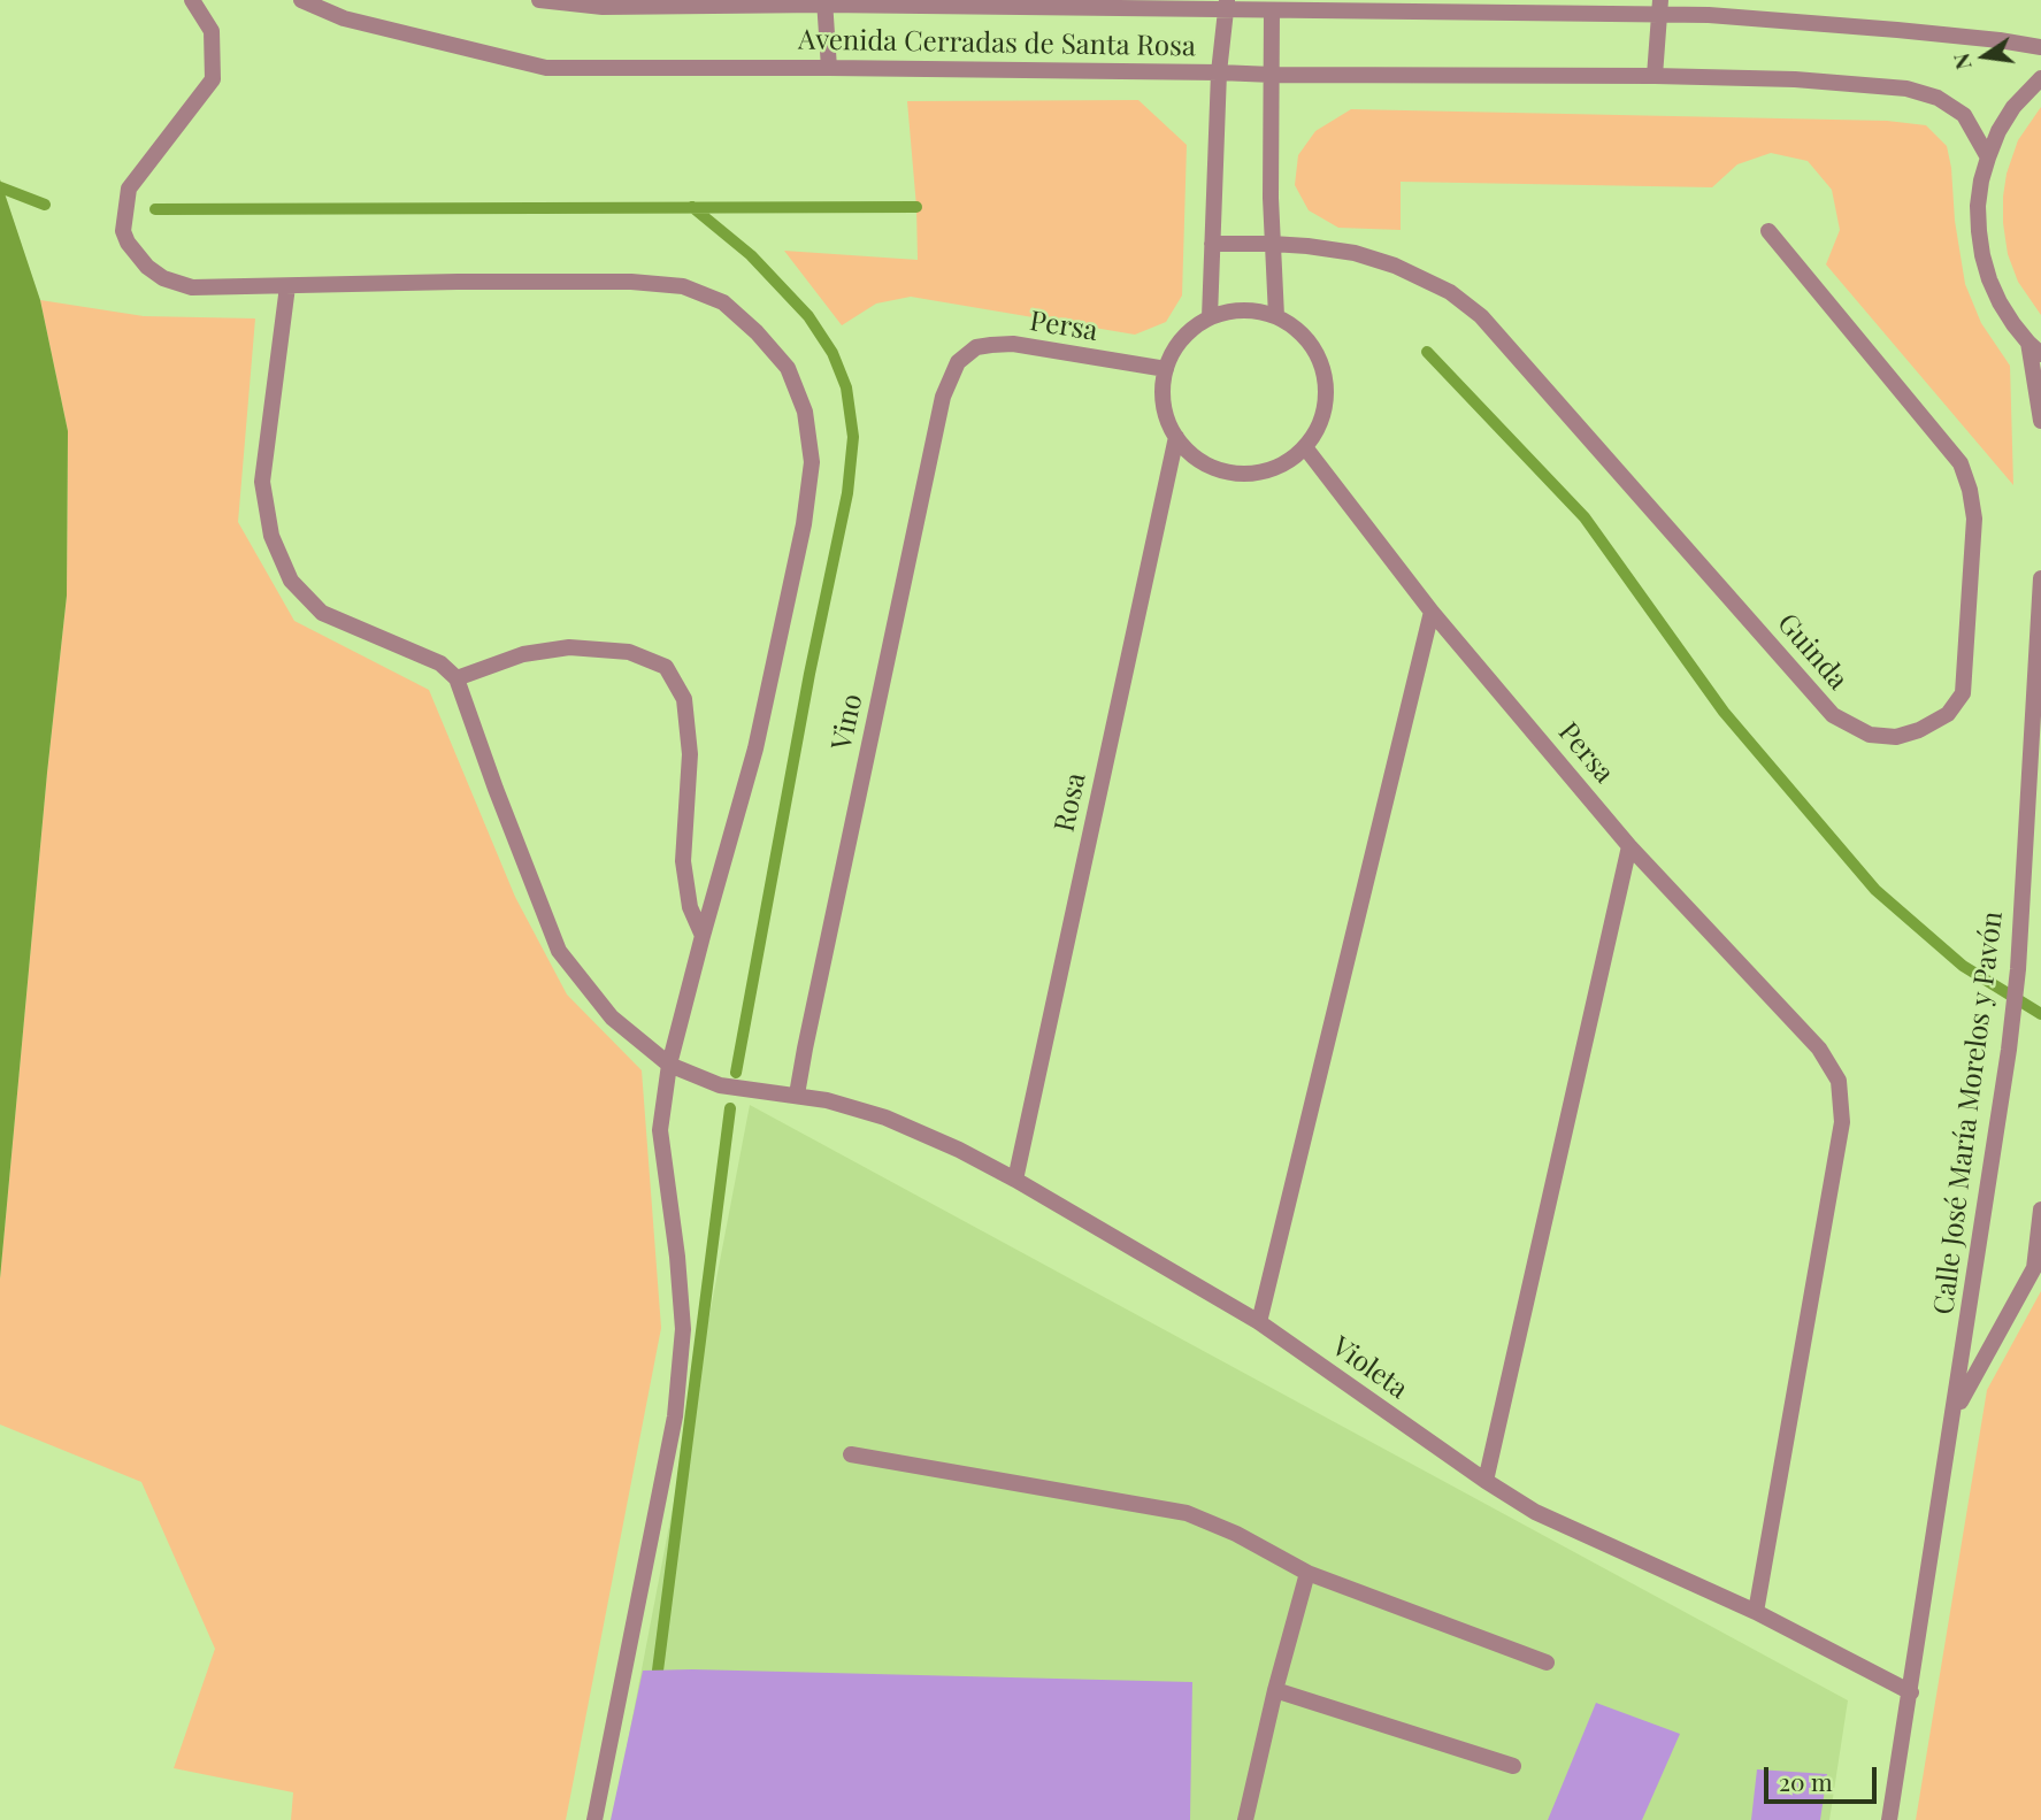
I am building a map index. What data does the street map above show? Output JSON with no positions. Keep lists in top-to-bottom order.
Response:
{
  "streets": {
    "street": [
      "Avenida Cerradas de Santa Rosa",
      "Persa",
      "Guinda",
      "Vino",
      "Rosa",
      "Calle José María Morelos y Pavón",
      "Violeta"
    ]
  },
  "crossings": [
    ["Persa", "Vino"],
    ["Persa", "Rosa"],
    ["Persa", "Violeta"],
    ["Vino", "Violeta"],
    ["Rosa", "Violeta"],
    ["Calle José María Morelos y Pavón", "Violeta"]
  ],
  "scale_bar": "20 m",
  "north": "left"
}
